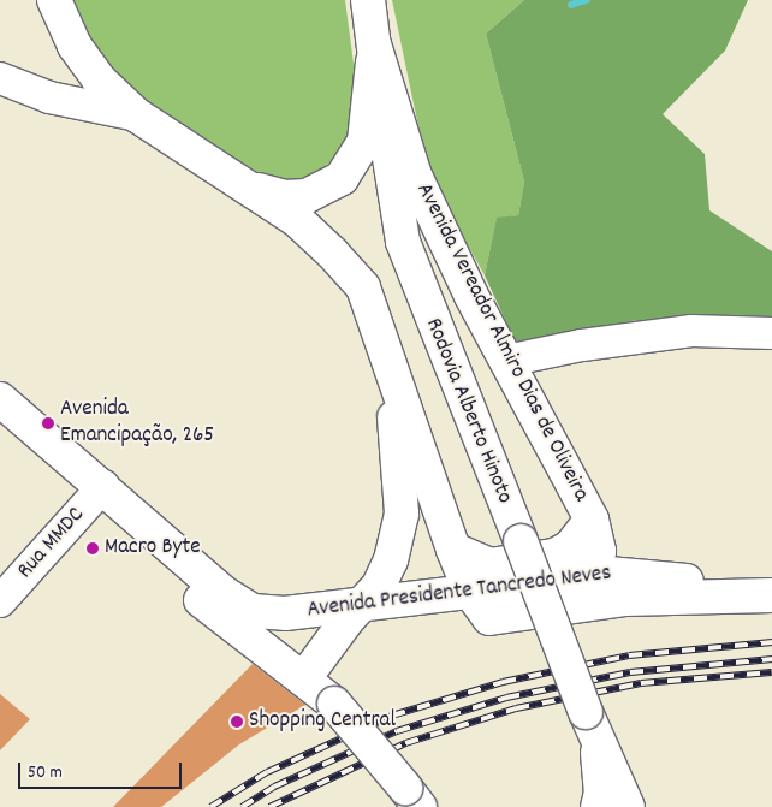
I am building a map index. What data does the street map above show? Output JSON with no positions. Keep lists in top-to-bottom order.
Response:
{
  "streets": {
    "main road": ["Avenida Vereador Almiro Dias de Oliveira", "Rodovia Alberto Hinoto", "Avenida Presidente Tancredo Neves"],
    "street": ["Rua MMDC"]
  },
  "crossings": [
    ["Avenida Vereador Almiro Dias de Oliveira", "Rodovia Alberto Hinoto"],
    ["Avenida Vereador Almiro Dias de Oliveira", "Avenida Presidente Tancredo Neves"],
    ["Rua MMDC", "Avenida Presidente Tancredo Neves"]
  ],
  "places": ["Avenida Emancipação, 265", "Macro Byte", "Shopping Central"],
  "scale_bar": "50 m"
}
